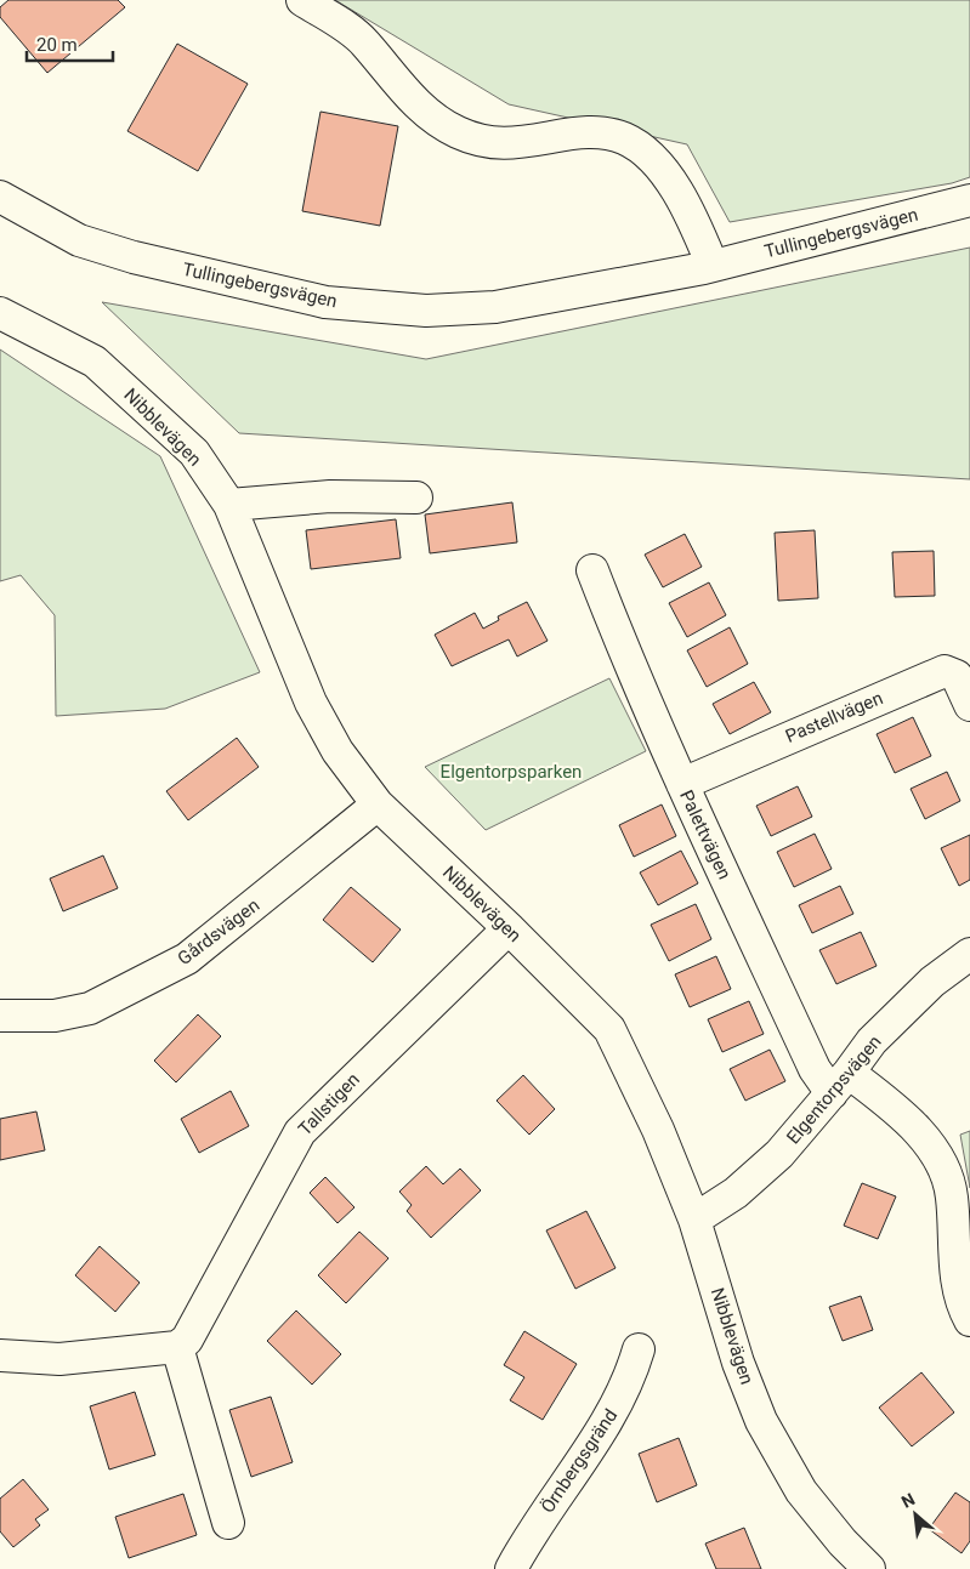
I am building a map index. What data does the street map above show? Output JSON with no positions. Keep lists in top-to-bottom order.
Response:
{
  "streets": {
    "street": [
      "Tullingebergsvägen",
      "Nibblevägen",
      "Pastellvägen",
      "Palettvägen",
      "Gårdsvägen",
      "Elgentorpsvägen",
      "Tallstigen",
      "Örnbergsgränd"
    ]
  },
  "crossings": [
    ["Nibblevägen", "Gårdsvägen"],
    ["Nibblevägen", "Elgentorpsvägen"],
    ["Nibblevägen", "Tallstigen"],
    ["Pastellvägen", "Palettvägen"],
    ["Palettvägen", "Elgentorpsvägen"]
  ],
  "parks": ["Elgentorpsparken"],
  "scale_bar": "20 m",
  "north": "top left"
}
